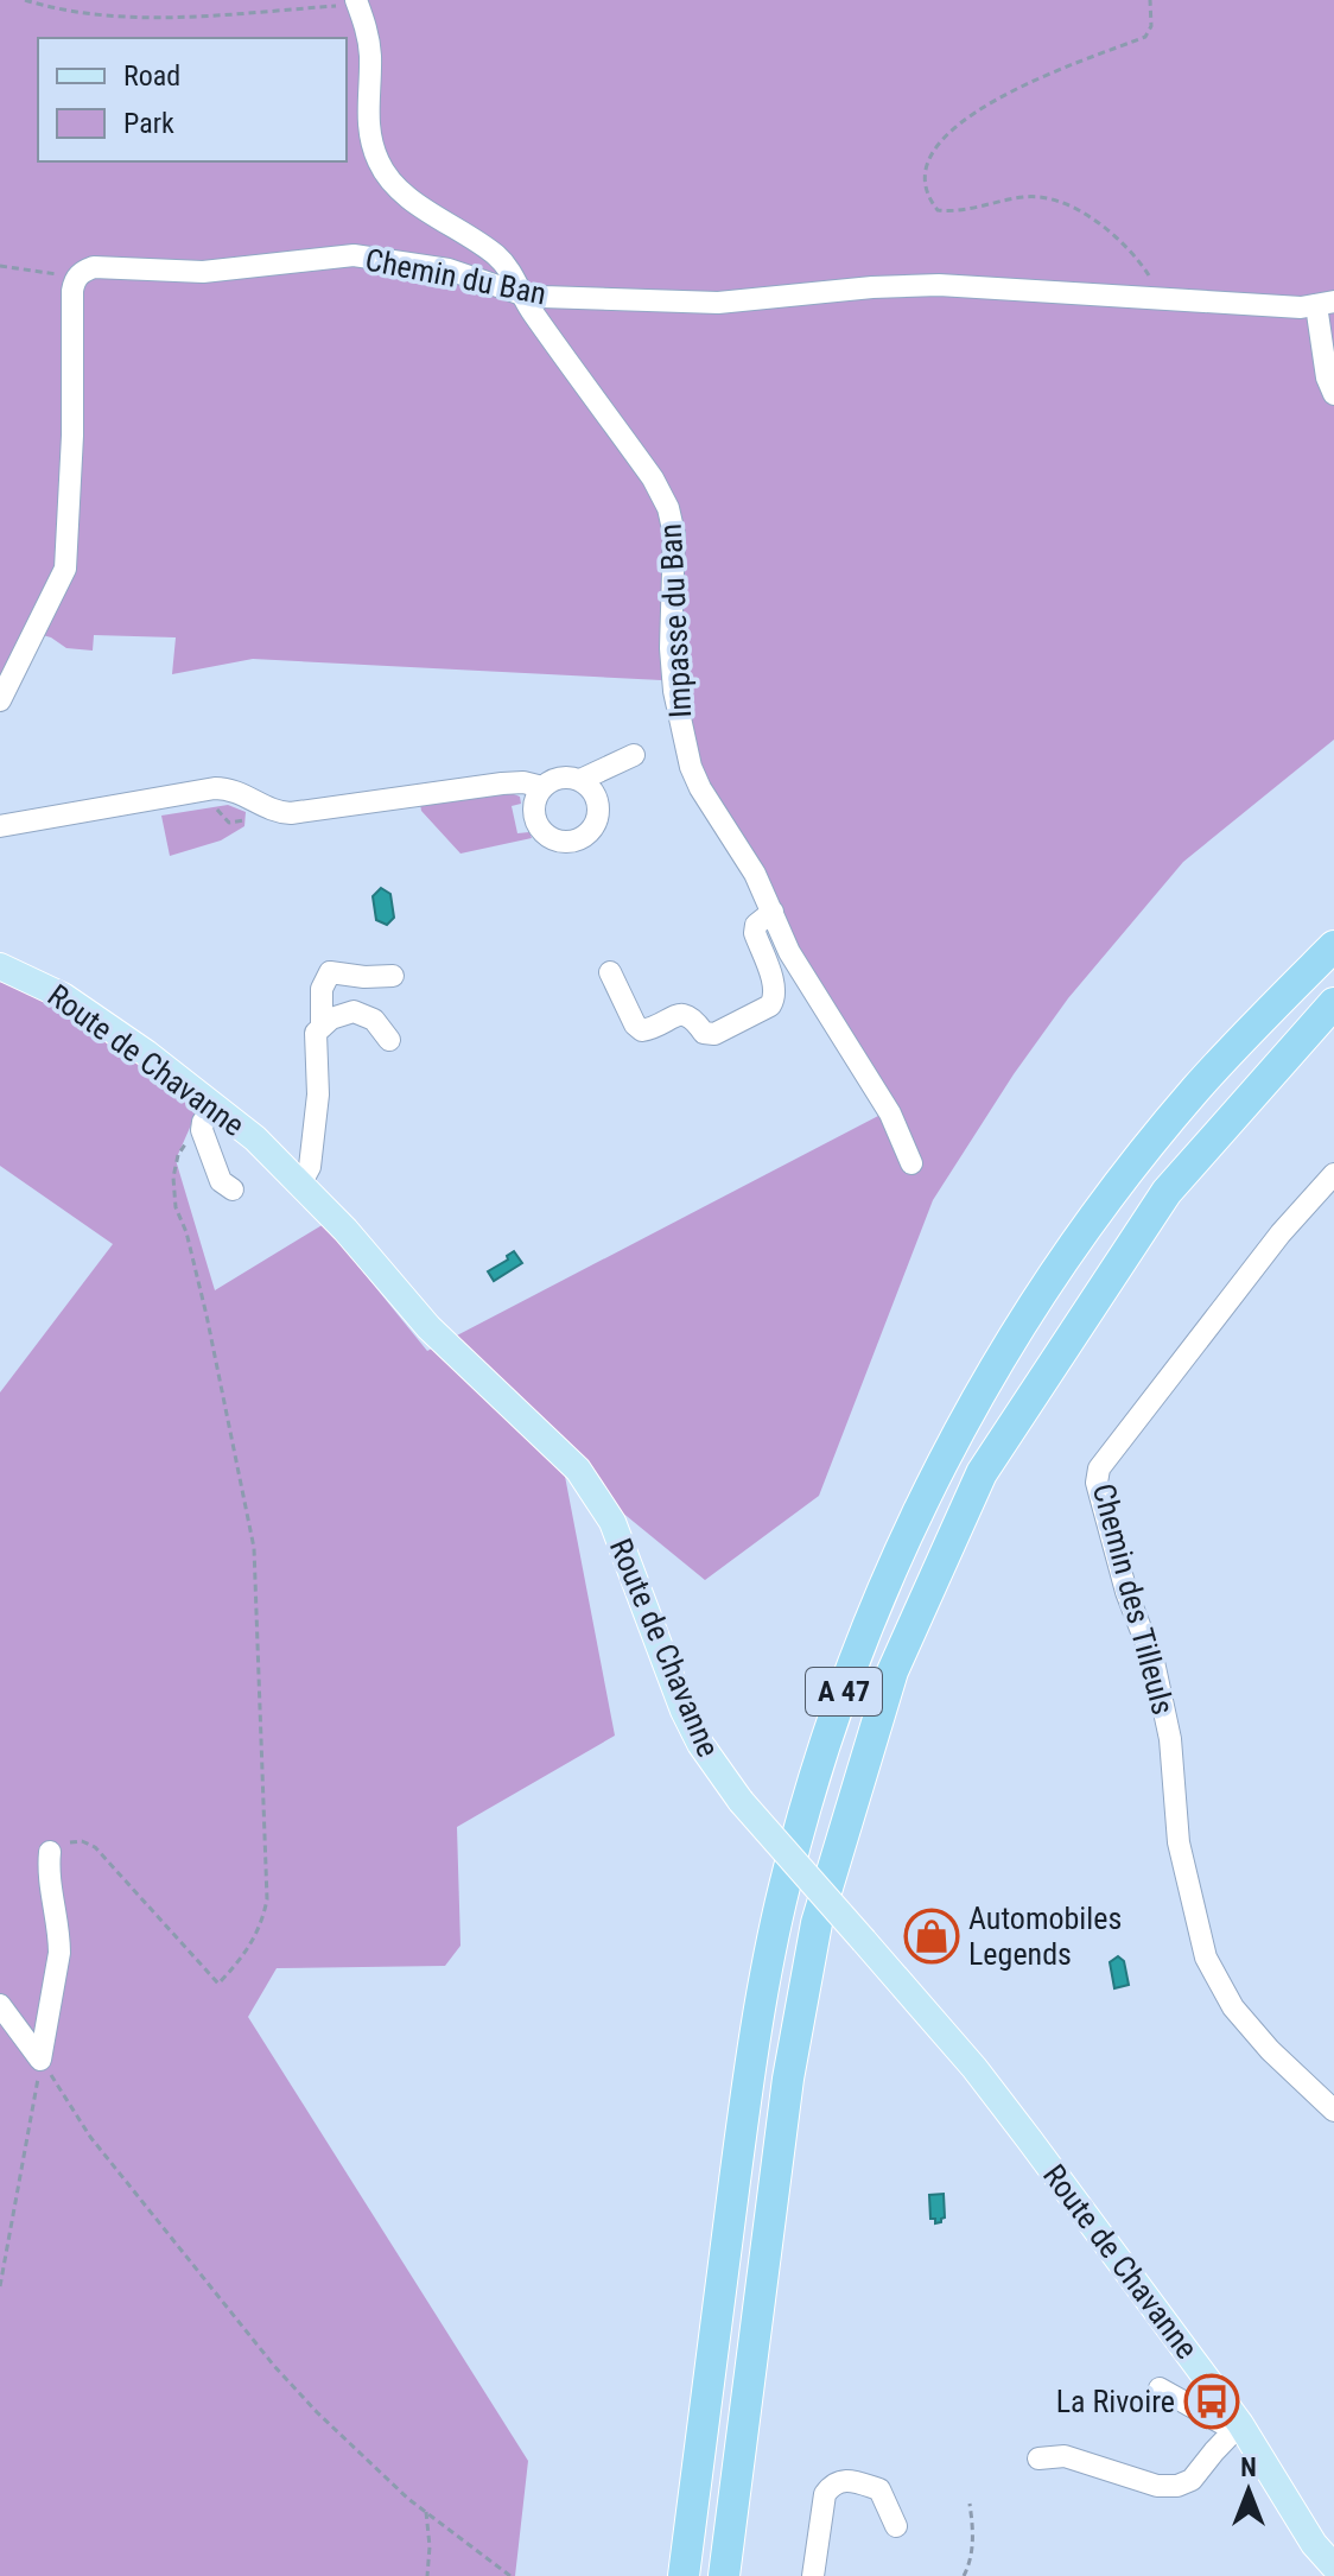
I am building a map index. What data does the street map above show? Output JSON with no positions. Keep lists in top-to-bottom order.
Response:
{
  "streets": {
    "highway": ["A 47"],
    "main road": ["Route de Chavanne"],
    "street": ["Chemin du Ban", "Impasse du Ban", "Chemin des Tilleuls"]
  },
  "crossings": [
    ["Chemin du Ban", "Impasse du Ban"]
  ],
  "places": {
    "shop": ["Automobiles Legends"],
    "bus stop": ["La Rivoire"]
  },
  "legend": ["Road", "Park"],
  "north": "top"
}
